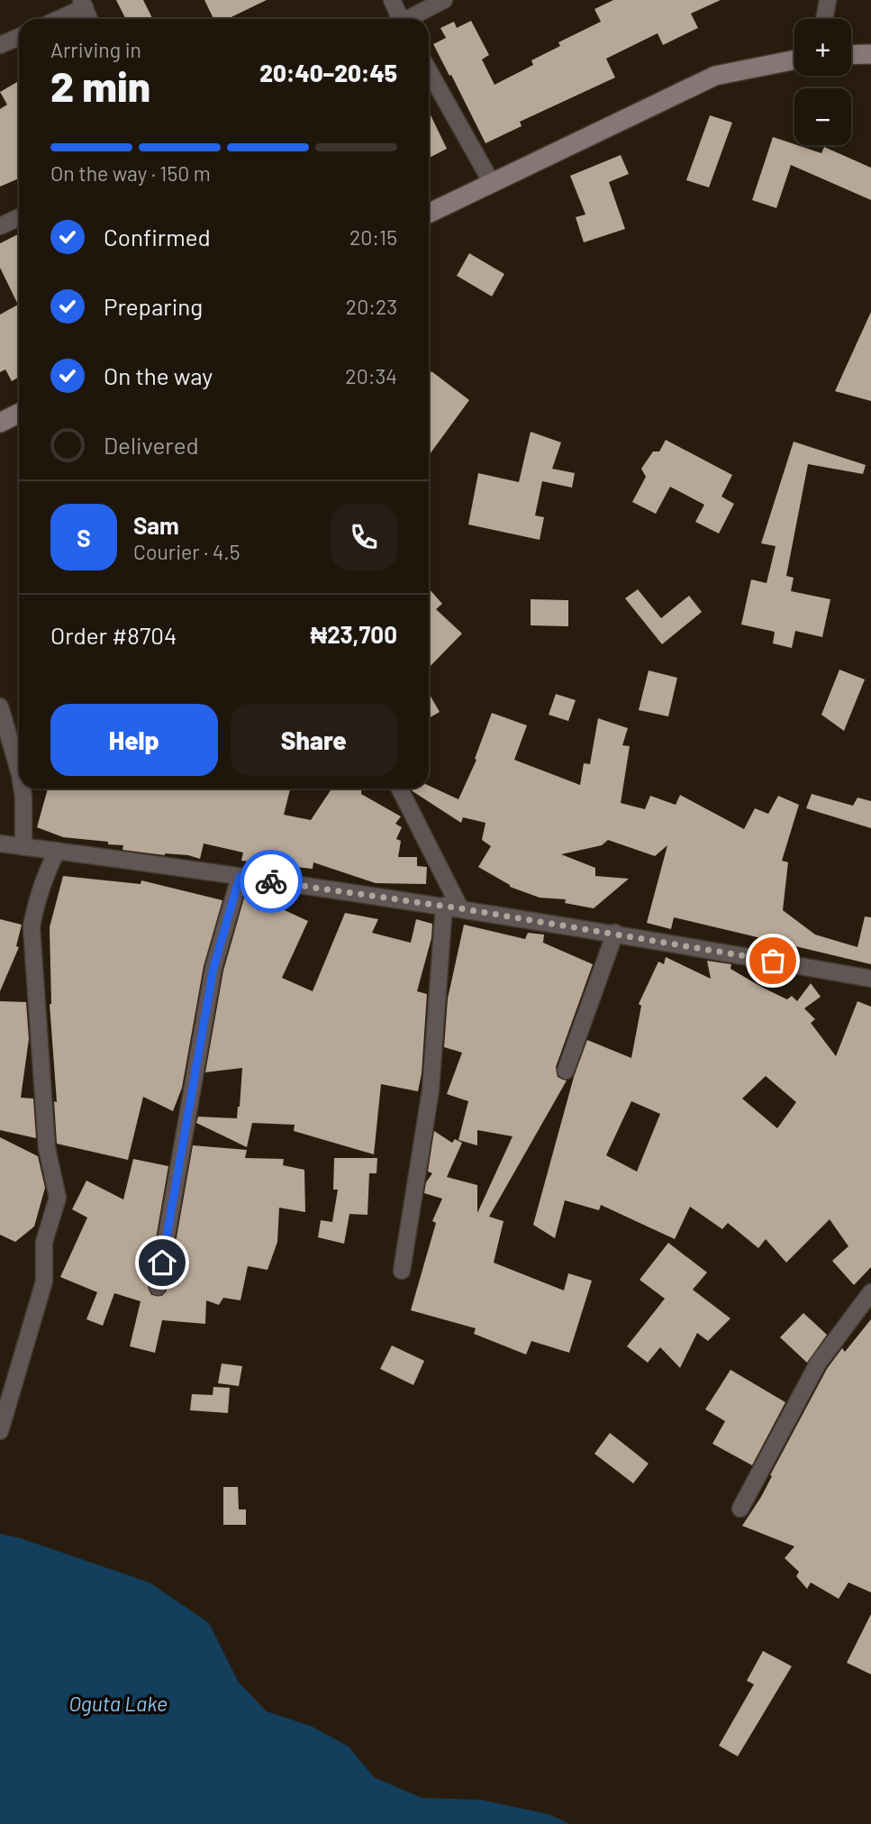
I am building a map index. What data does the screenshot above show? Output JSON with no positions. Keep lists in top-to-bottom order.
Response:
{
  "water": ["Oguta Lake"],
  "page": {
    "map_buttons": ["+", "−"],
    "heading": ["2 min", "Arriving in", "20:40–20:45"],
    "panel": [
      "Sam",
      "Courier · 4.5",
      "Order #8704",
      "₦23,700"
    ],
    "bar": "On the way · 150 m",
    "list": [
      ["Confirmed", "20:15"],
      ["Preparing", "20:23"],
      ["On the way", "20:34"],
      "Delivered"
    ],
    "round": "S",
    "buttons": ["Help", "Share"]
  }
}
